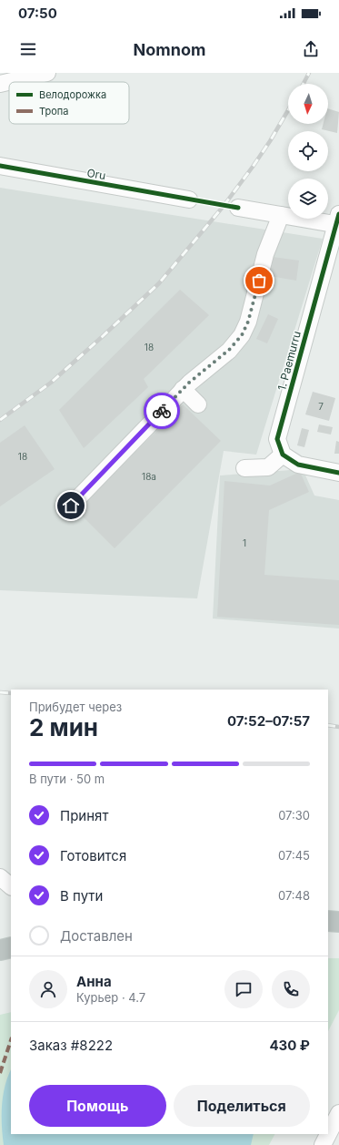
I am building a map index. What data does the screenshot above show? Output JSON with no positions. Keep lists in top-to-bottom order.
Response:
{
  "streets": {
    "street": ["Oru", "1. Paemurru"]
  },
  "house_numbers": [
    "18",
    "7",
    "18",
    "18a",
    "1"
  ],
  "legend": ["Велодорожка", "Тропа"],
  "north": "bottom",
  "page": {
    "status": "07:50",
    "header": "Nomnom",
    "heading": ["2 мин", "Прибудет через", "07:52–07:57"],
    "panel": [
      "Анна",
      "Курьер · 4.7",
      "Заказ #8222",
      "430 ₽"
    ],
    "bar": "В пути · 50 m",
    "list": [
      ["Принят", "07:30"],
      ["Готовится", "07:45"],
      ["В пути", "07:48"],
      "Доставлен"
    ],
    "buttons": ["Помощь", "Поделиться"]
  }
}
